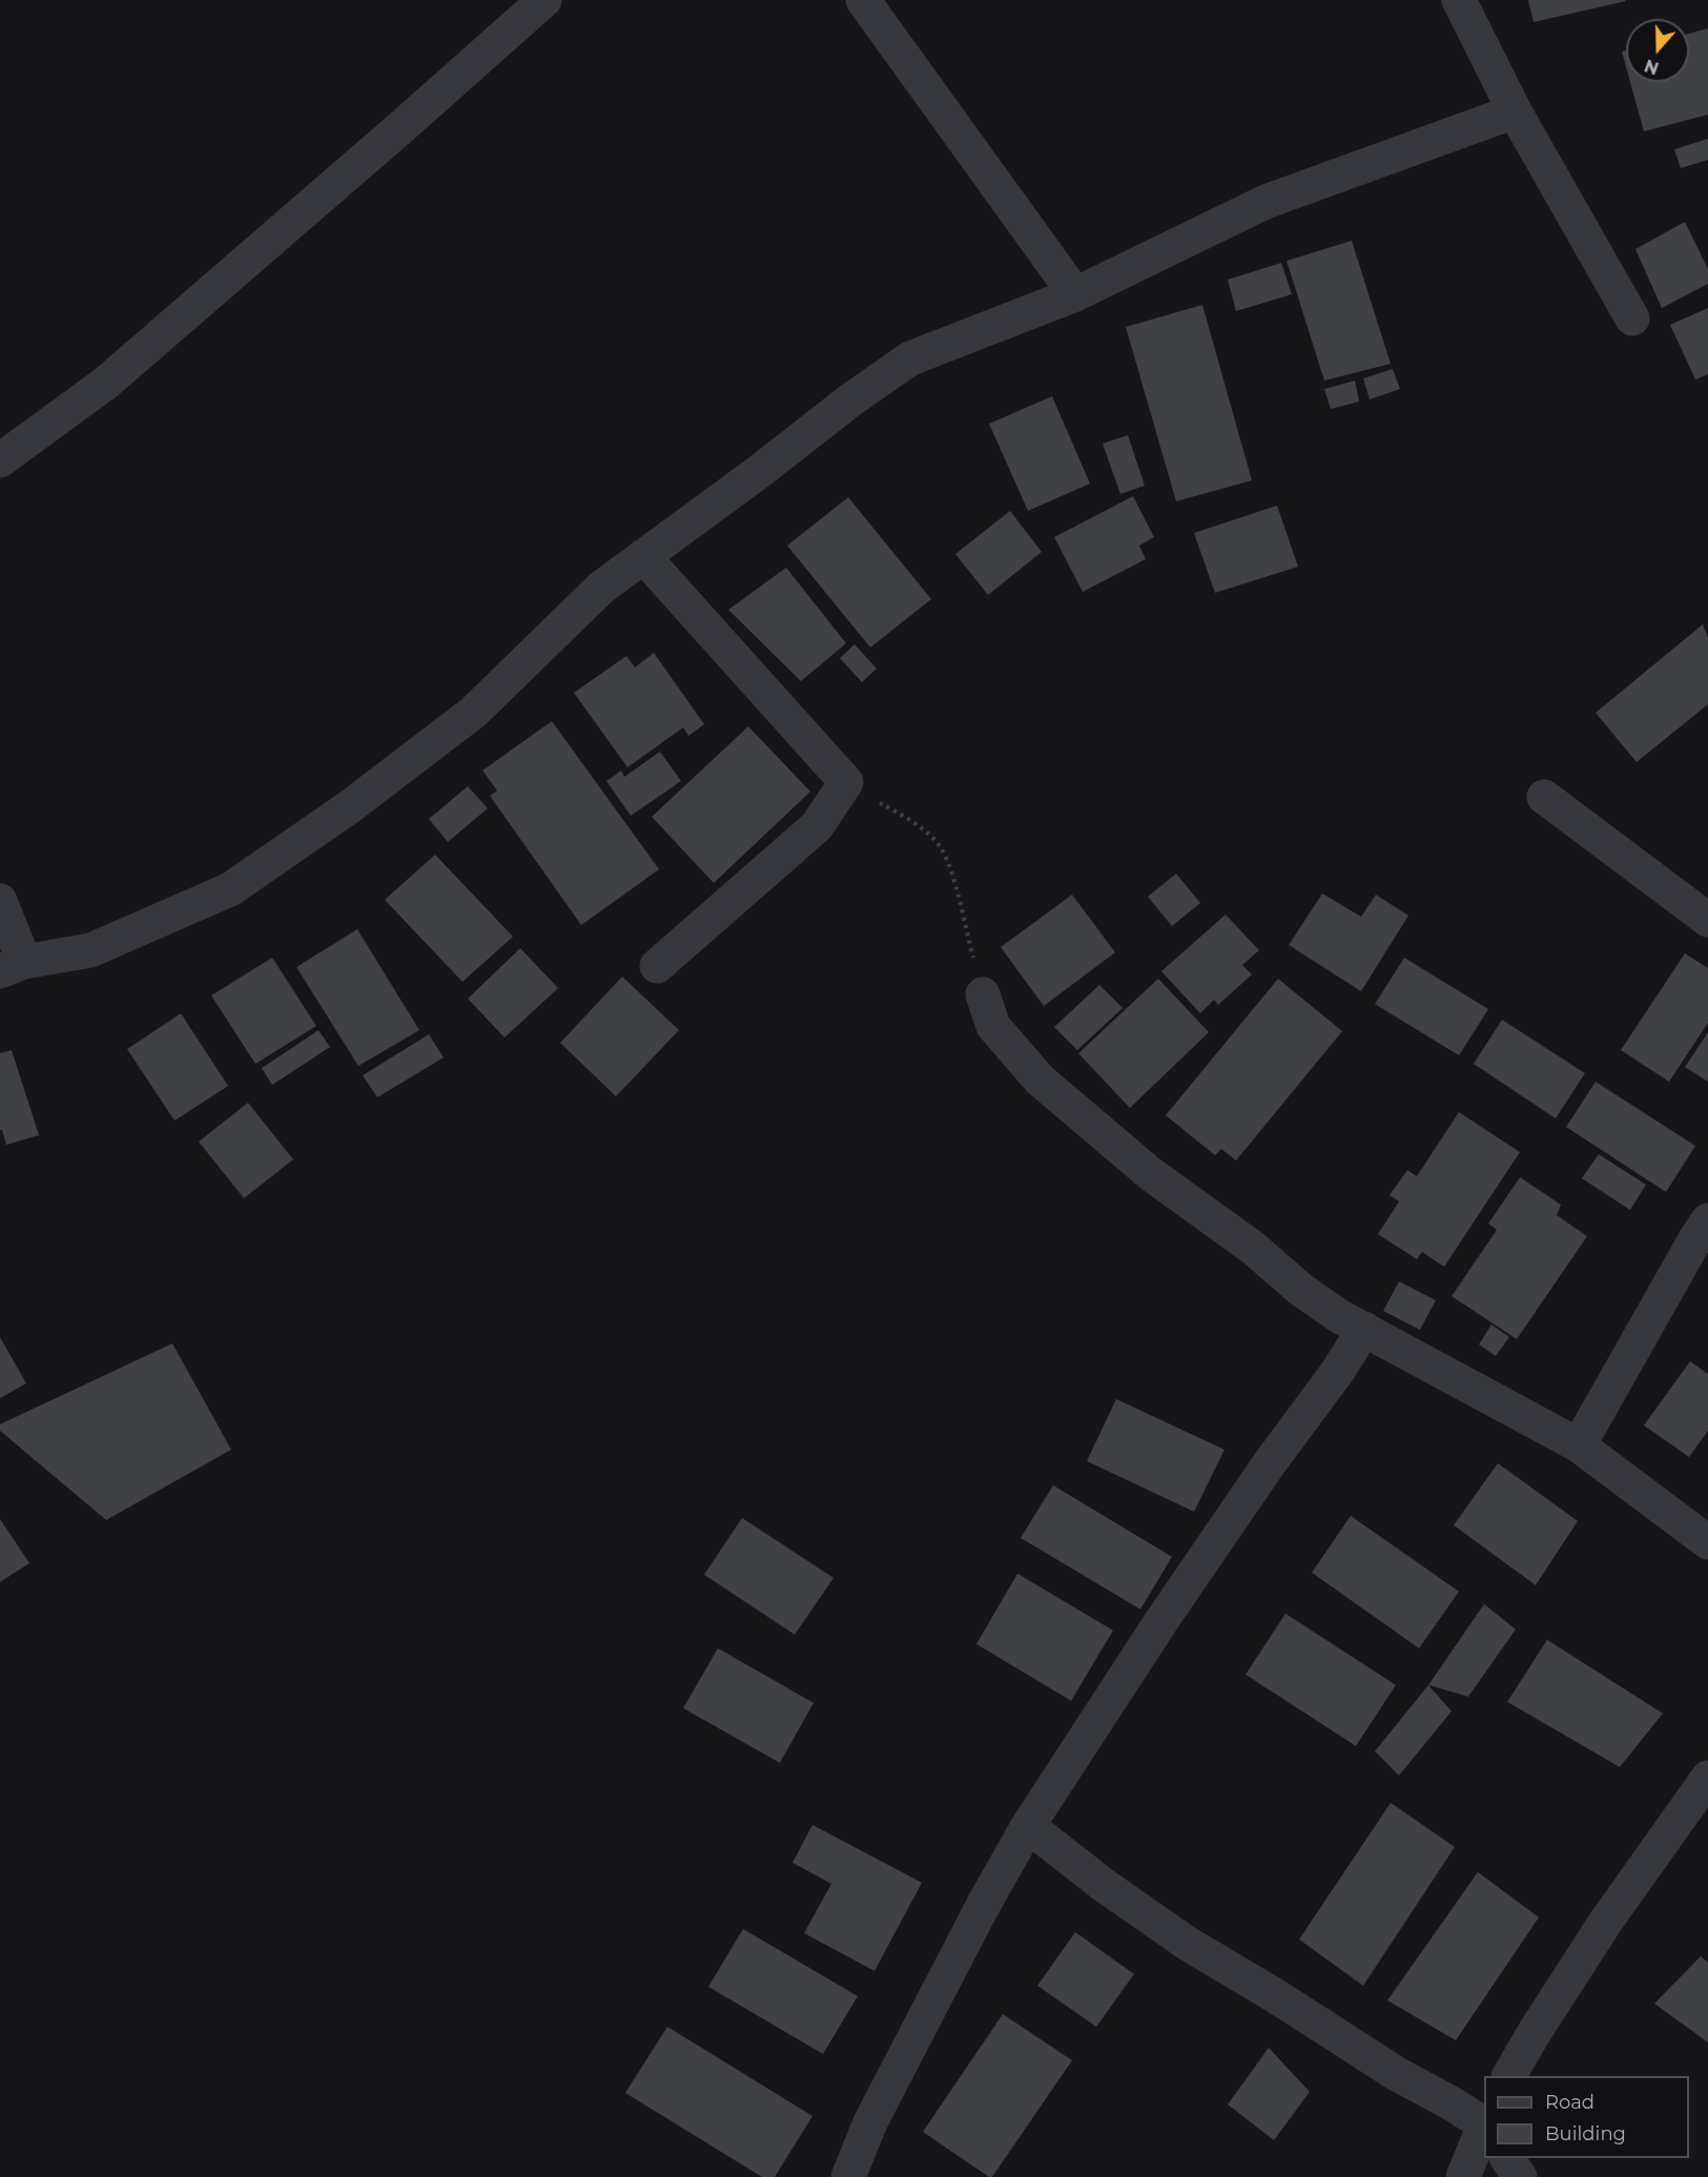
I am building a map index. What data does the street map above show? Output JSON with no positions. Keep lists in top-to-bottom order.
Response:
{
  "legend": ["Road", "Building"],
  "north": "bottom"
}
